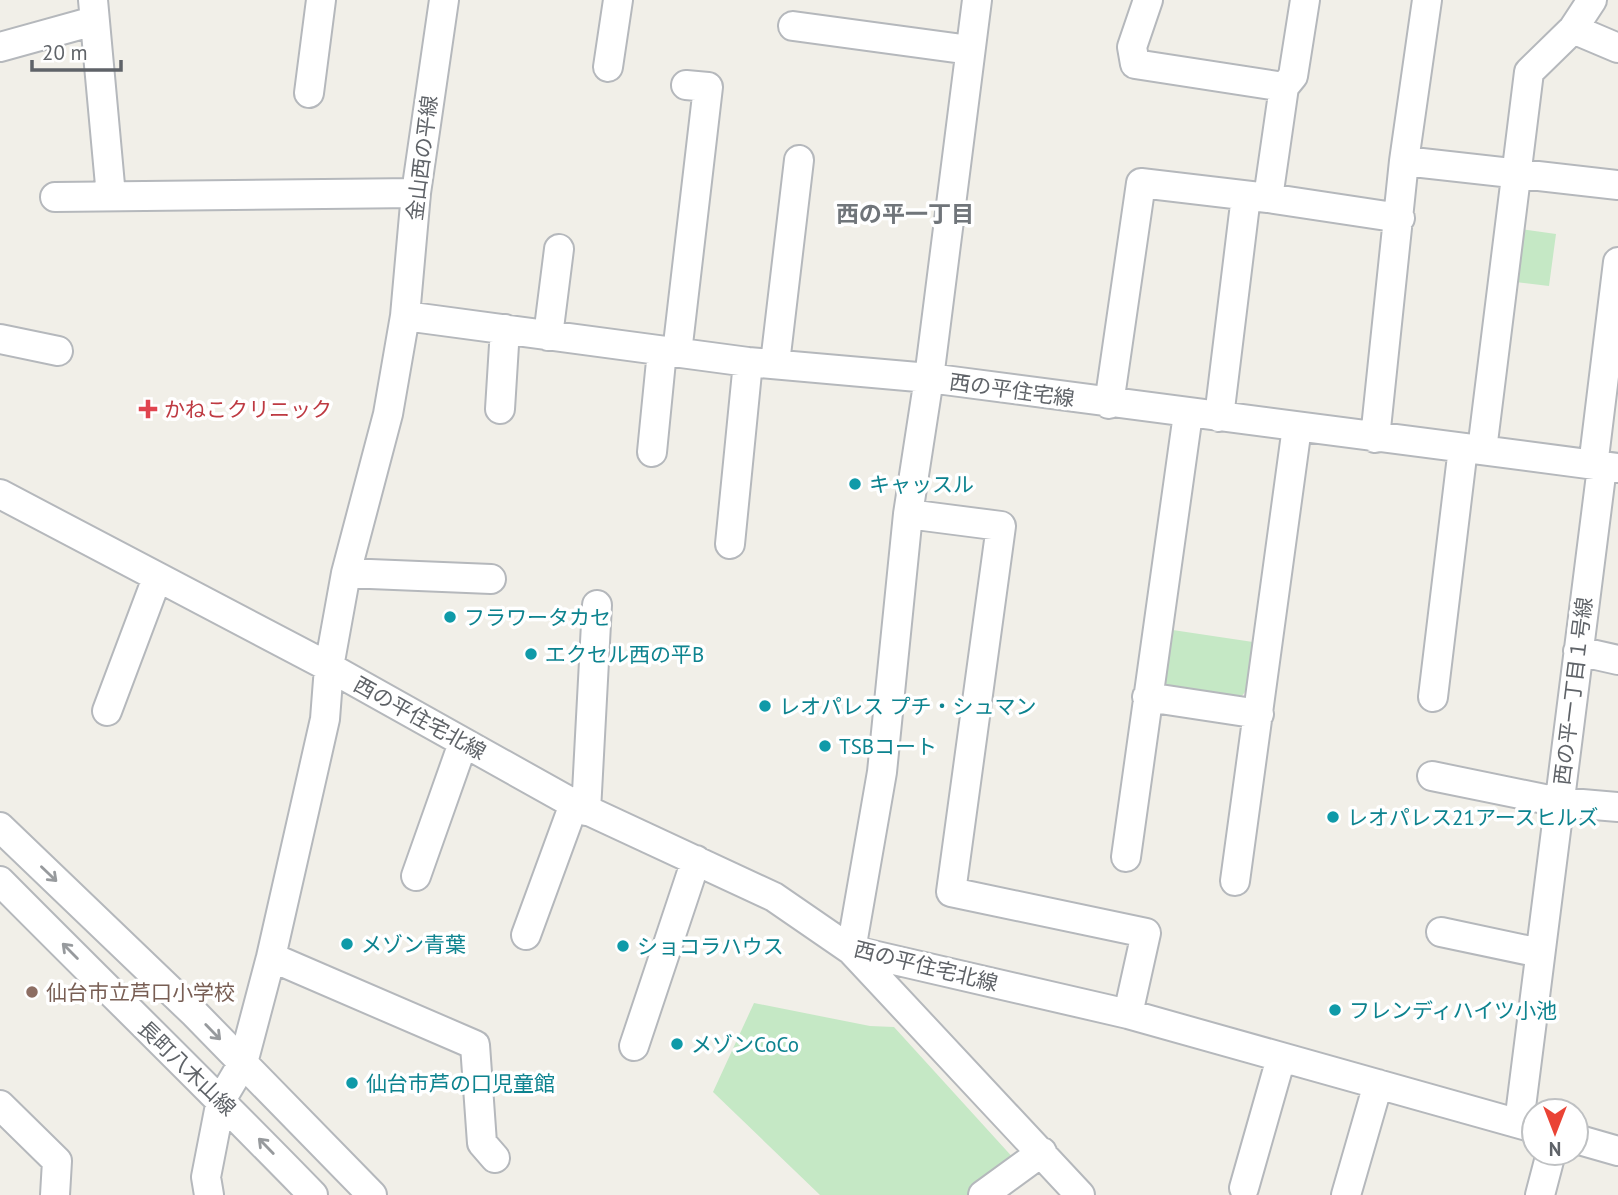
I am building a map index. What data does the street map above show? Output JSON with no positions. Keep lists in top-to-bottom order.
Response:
{
  "streets": {
    "street": [
      "金山西の平線",
      "西の平住宅線",
      "西の平一丁目１号線",
      "西の平住宅北線",
      "長町八木山線"
    ]
  },
  "crossings": [
    ["金山西の平線", "西の平住宅線"],
    ["金山西の平線", "西の平住宅北線"],
    ["金山西の平線", "長町八木山線"],
    ["西の平住宅線", "西の平一丁目１号線"]
  ],
  "districts": ["西の平一丁目"],
  "places": {
    "health": ["かねこクリニック"],
    "other": [
      "キャッスル",
      "フラワータカセ",
      "エクセル西の平B",
      "レオパレス プチ・シュマン",
      "TSBコート",
      "レオパレス21アースヒルズ",
      "メゾン青葉",
      "ショコラハウス",
      "仙台市立芦口小学校",
      "フレンディハイツ小池",
      "メゾンCoCo",
      "仙台市芦の口児童館"
    ]
  },
  "scale_bar": "20 m",
  "north": "bottom"
}
